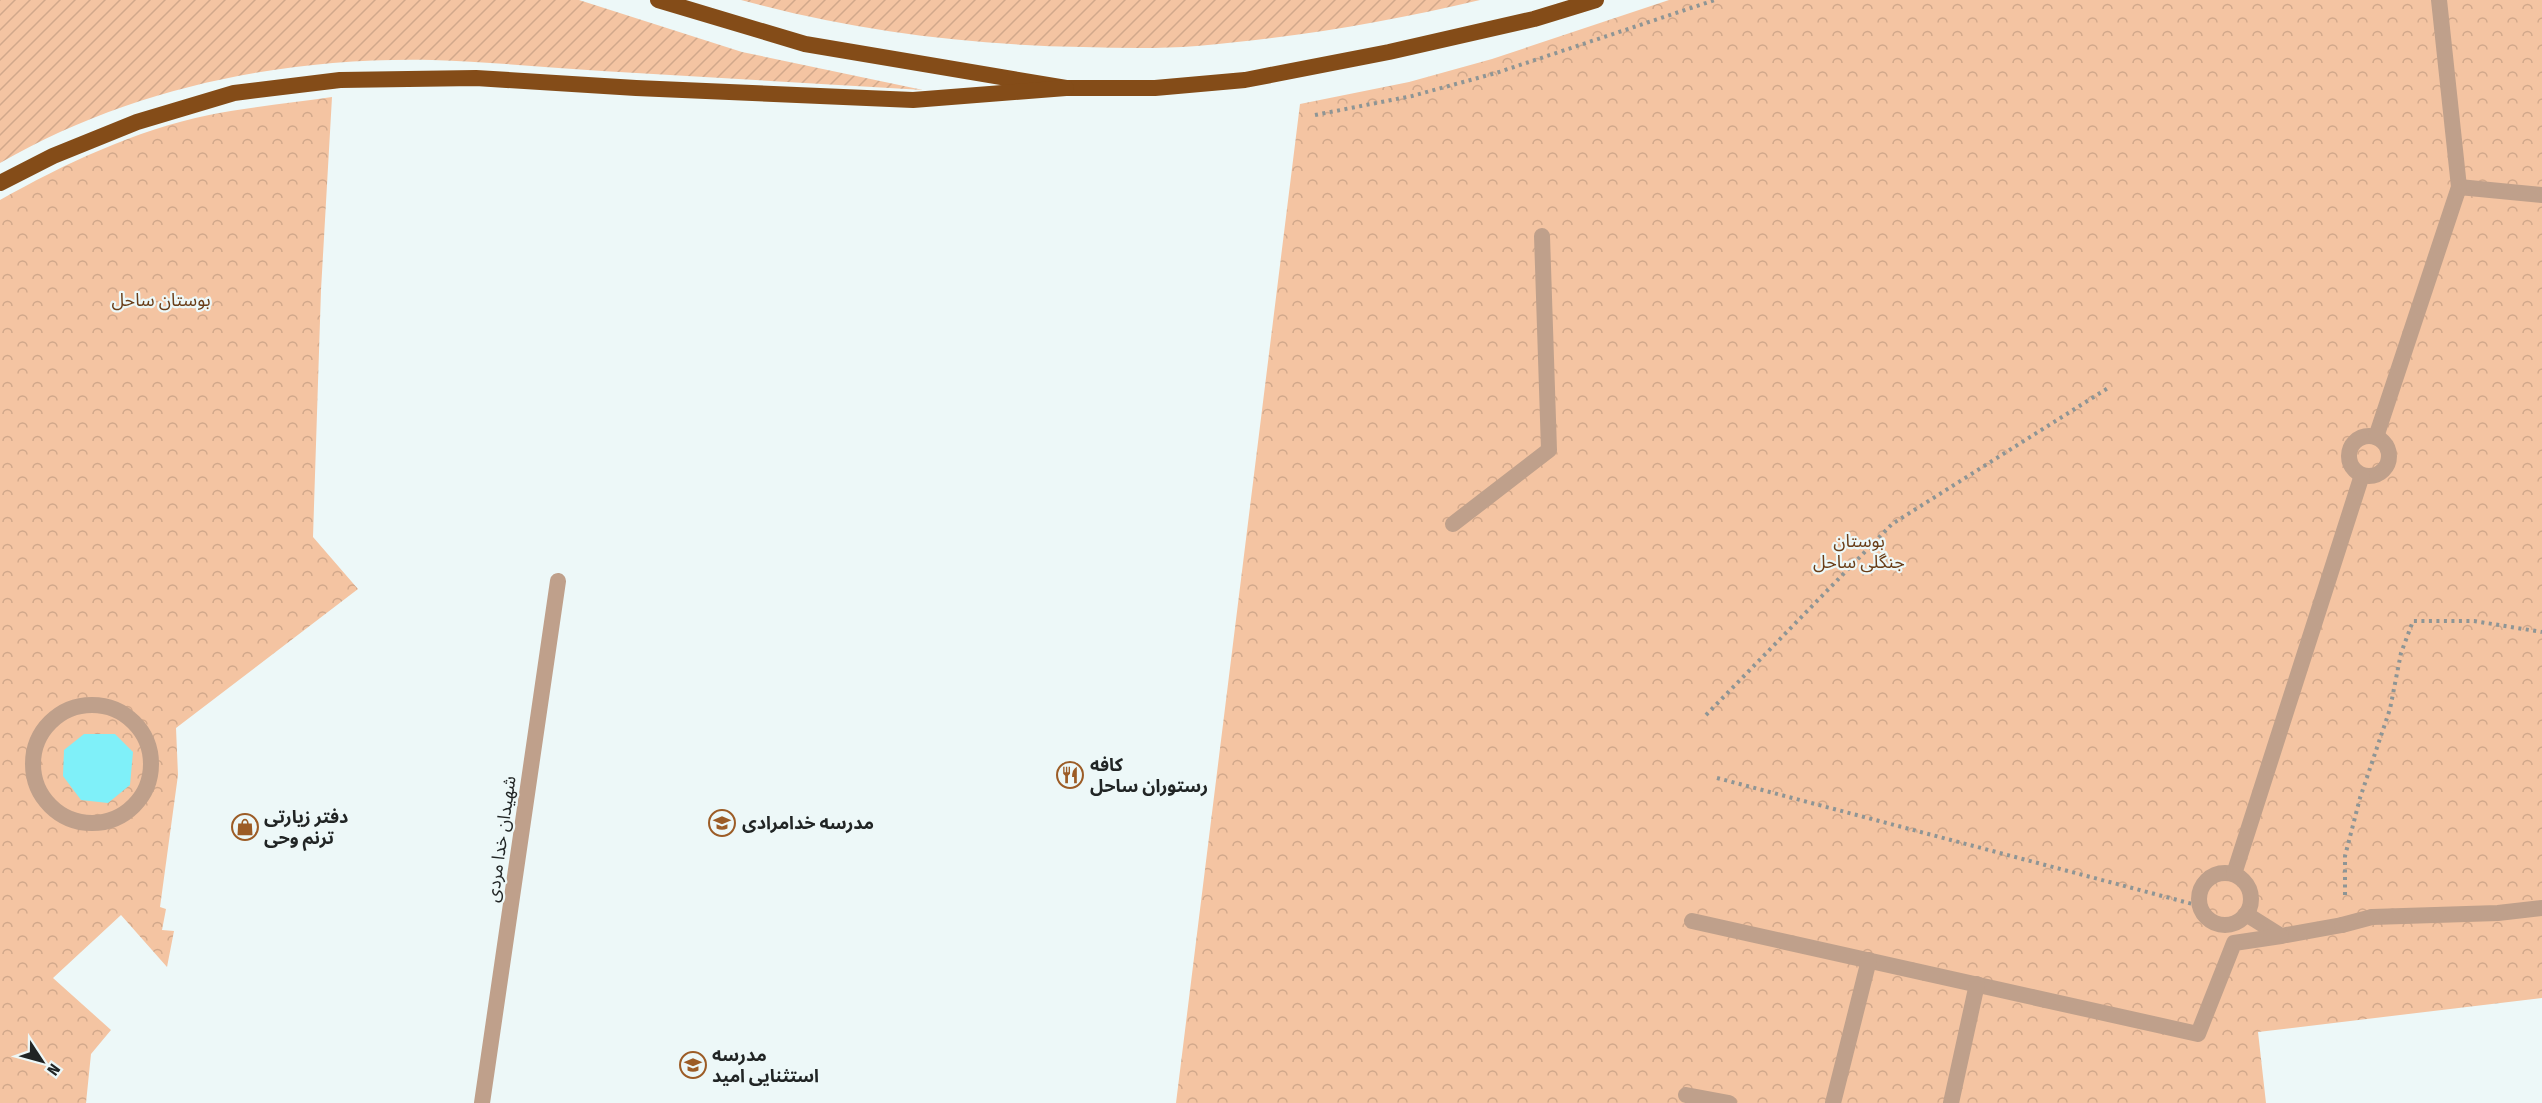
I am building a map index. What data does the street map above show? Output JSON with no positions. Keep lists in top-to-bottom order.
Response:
{
  "streets": {
    "street": ["شهیدان خدا مردی"]
  },
  "parks": ["بوستان ساحل", "بوستان جنگلی ساحل"],
  "places": {
    "restaurant": ["کافه رستوران ساحل"],
    "school or university": ["مدرسه خدامرادی", "مدرسه استثنایی امید"],
    "shop": ["دفتر زیارتی ترنم وحی"]
  },
  "north": "bottom right"
}
